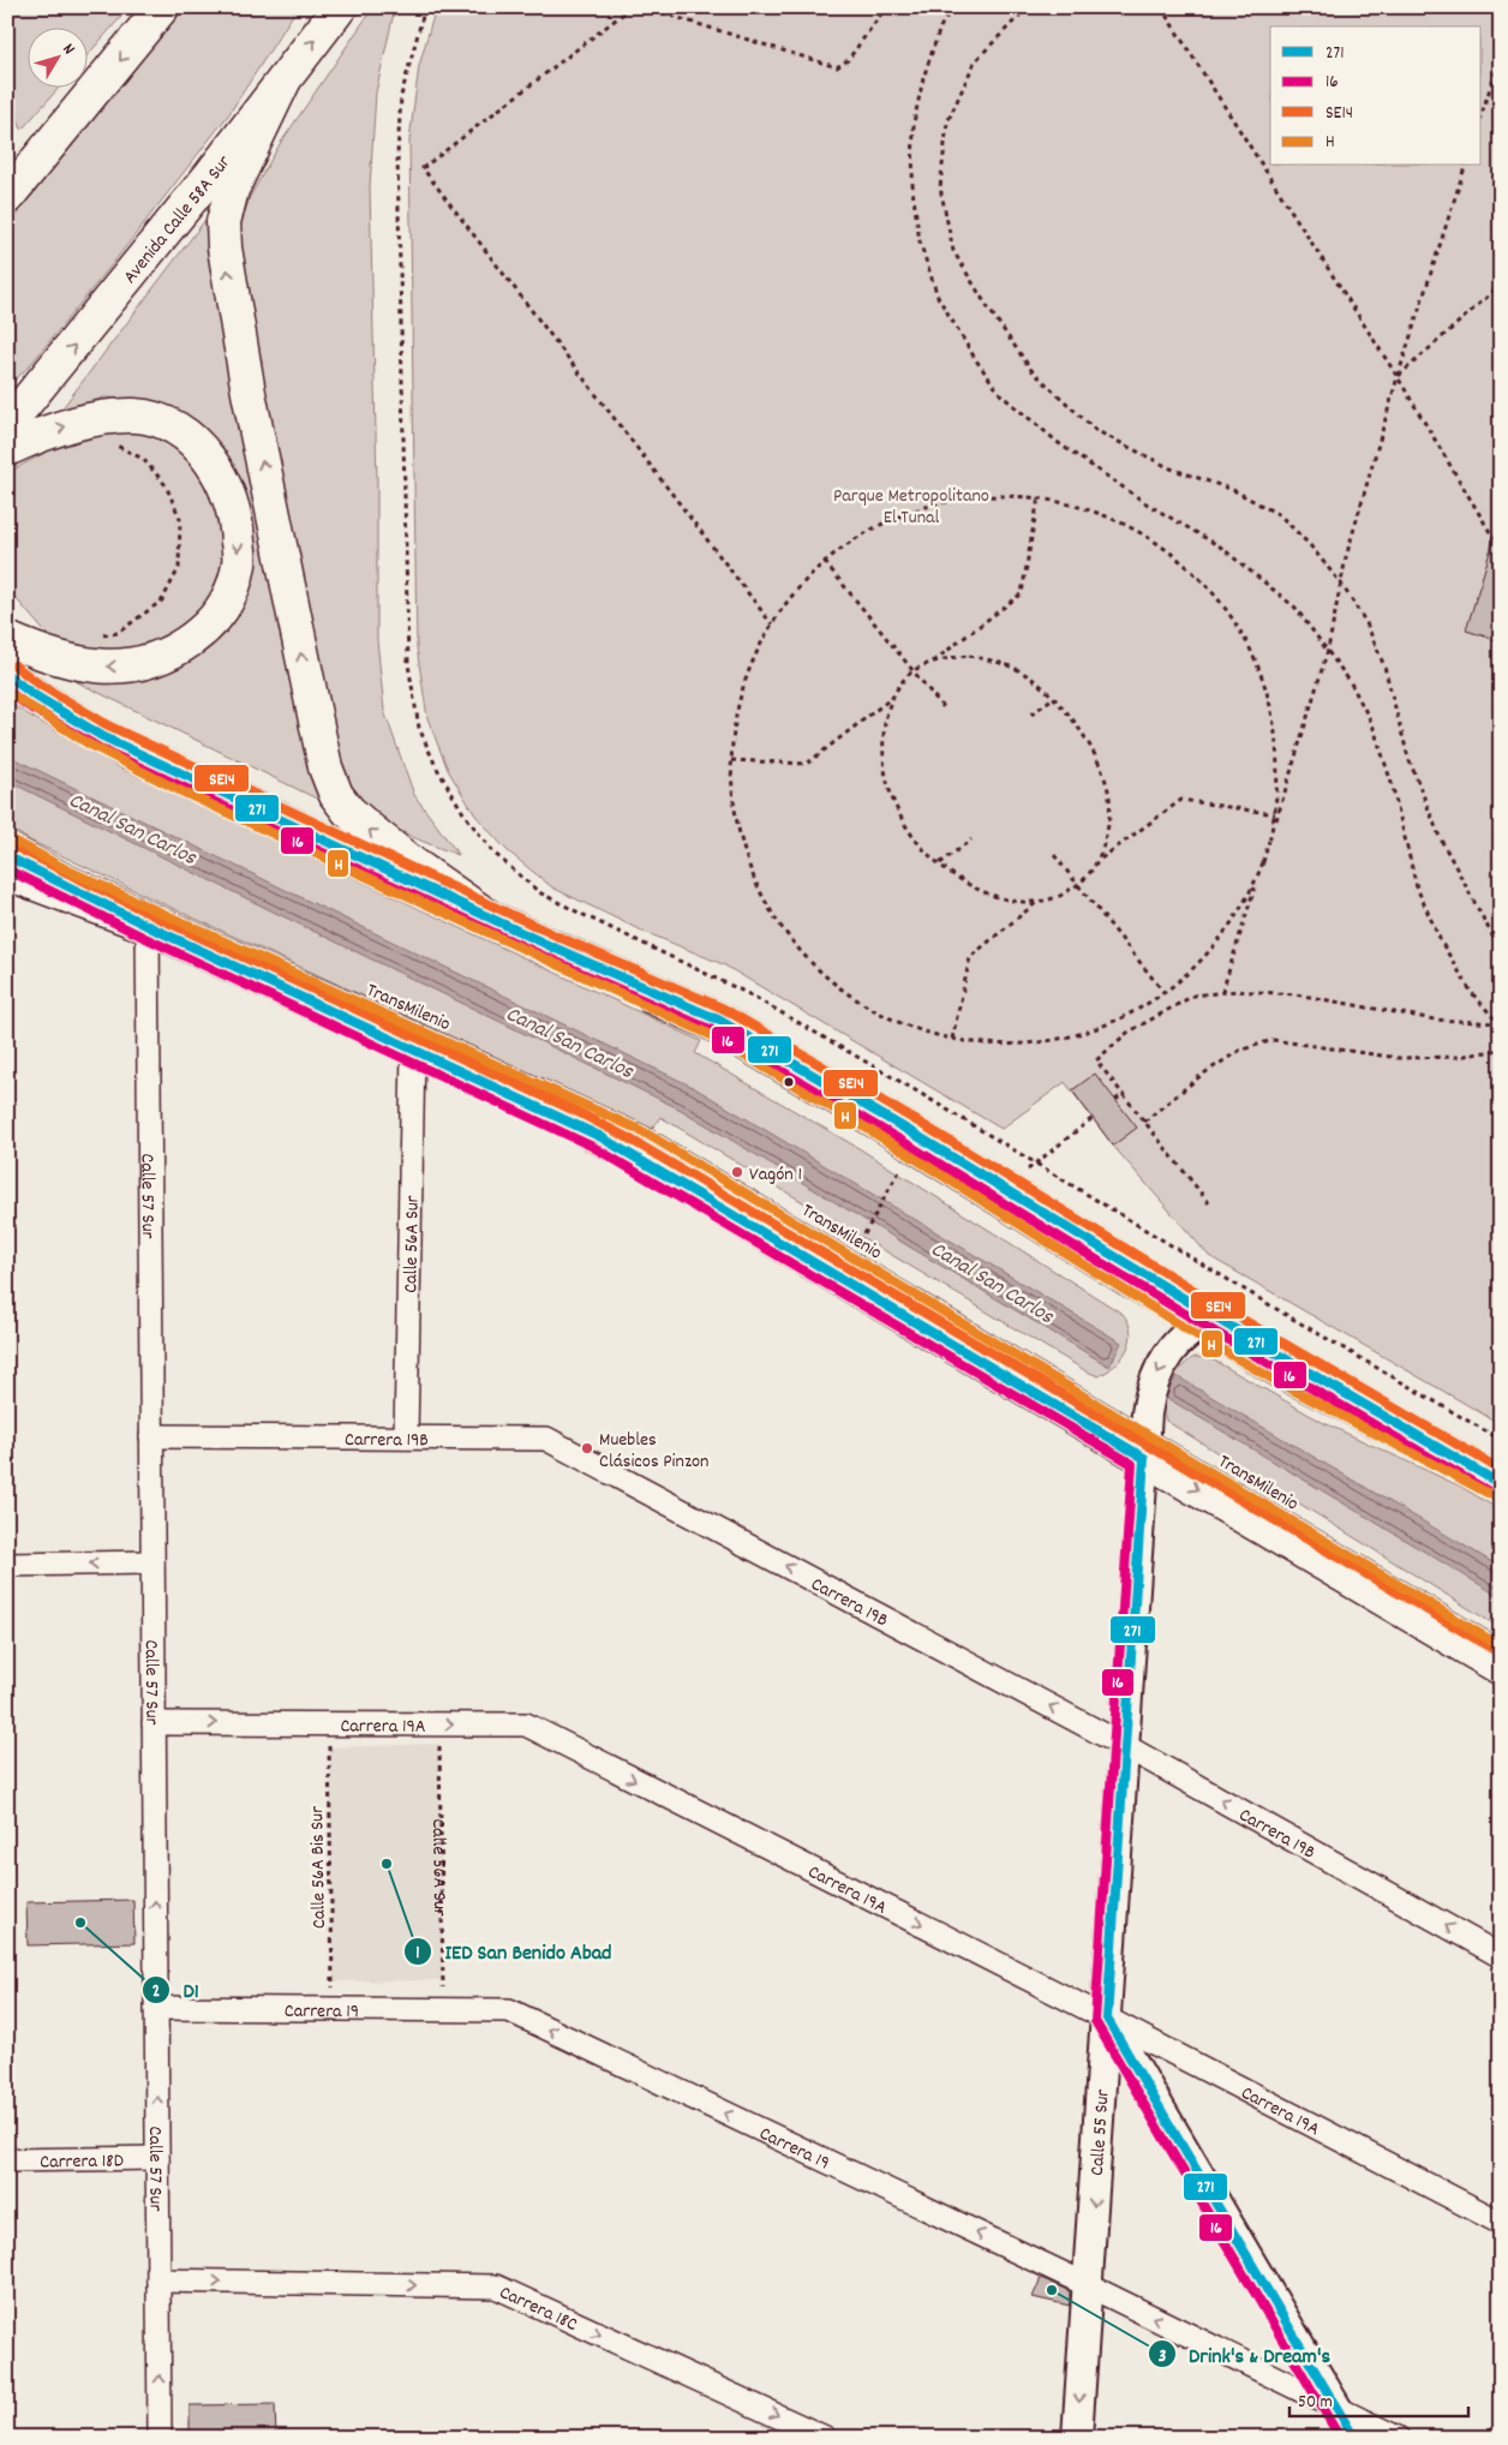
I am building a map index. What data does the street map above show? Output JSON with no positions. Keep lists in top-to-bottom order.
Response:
{
  "streets": {
    "main road": ["Avenida Calle 58A Sur"],
    "street": [
      "Calle 57 Sur",
      "Calle 56A Sur",
      "Carrera 19B",
      "Carrera 19A",
      "Carrera 19",
      "Calle 55 Sur",
      "Carrera 18D",
      "Carrera 18C"
    ],
    "lane": ["TransMilenio"],
    "path": ["Calle 56A Bis Sur"]
  },
  "crossings": [
    ["TransMilenio", "Calle 55 Sur"],
    ["Calle 57 Sur", "Carrera 19B"],
    ["Calle 57 Sur", "Carrera 19A"],
    ["Calle 57 Sur", "Carrera 19"],
    ["Calle 57 Sur", "Carrera 18D"],
    ["Calle 57 Sur", "Carrera 18C"],
    ["Calle 56A Sur", "Carrera 19B"],
    ["Calle 56A Sur", "Carrera 19A"],
    ["Calle 56A Sur", "Carrera 19"],
    ["Carrera 19B", "Calle 55 Sur"],
    ["Carrera 19A", "Calle 56A Bis Sur"],
    ["Carrera 19A", "Calle 55 Sur"],
    ["Calle 56A Bis Sur", "Carrera 19"],
    ["Carrera 19", "Calle 55 Sur"]
  ],
  "one_way": [
    "Calle 57 Sur",
    "Carrera 19B",
    "Carrera 19A",
    "Carrera 19",
    "Calle 55 Sur",
    "Carrera 18C"
  ],
  "water": ["Canal San Carlos"],
  "parks": ["Parque Metropolitano El Tunal"],
  "places": [
    "Vagón 1",
    "Muebles Clásicos Pinzon",
    "IED San Benido Abad",
    "D1",
    "Drink's & Dream's"
  ],
  "lines": [
    "transit line SE14",
    "transit line 271",
    "transit line 16",
    "transit line H"
  ],
  "legend": [
    "271",
    "16",
    "SE14",
    "H"
  ],
  "scale_bar": "50 m",
  "north": "top right"
}
